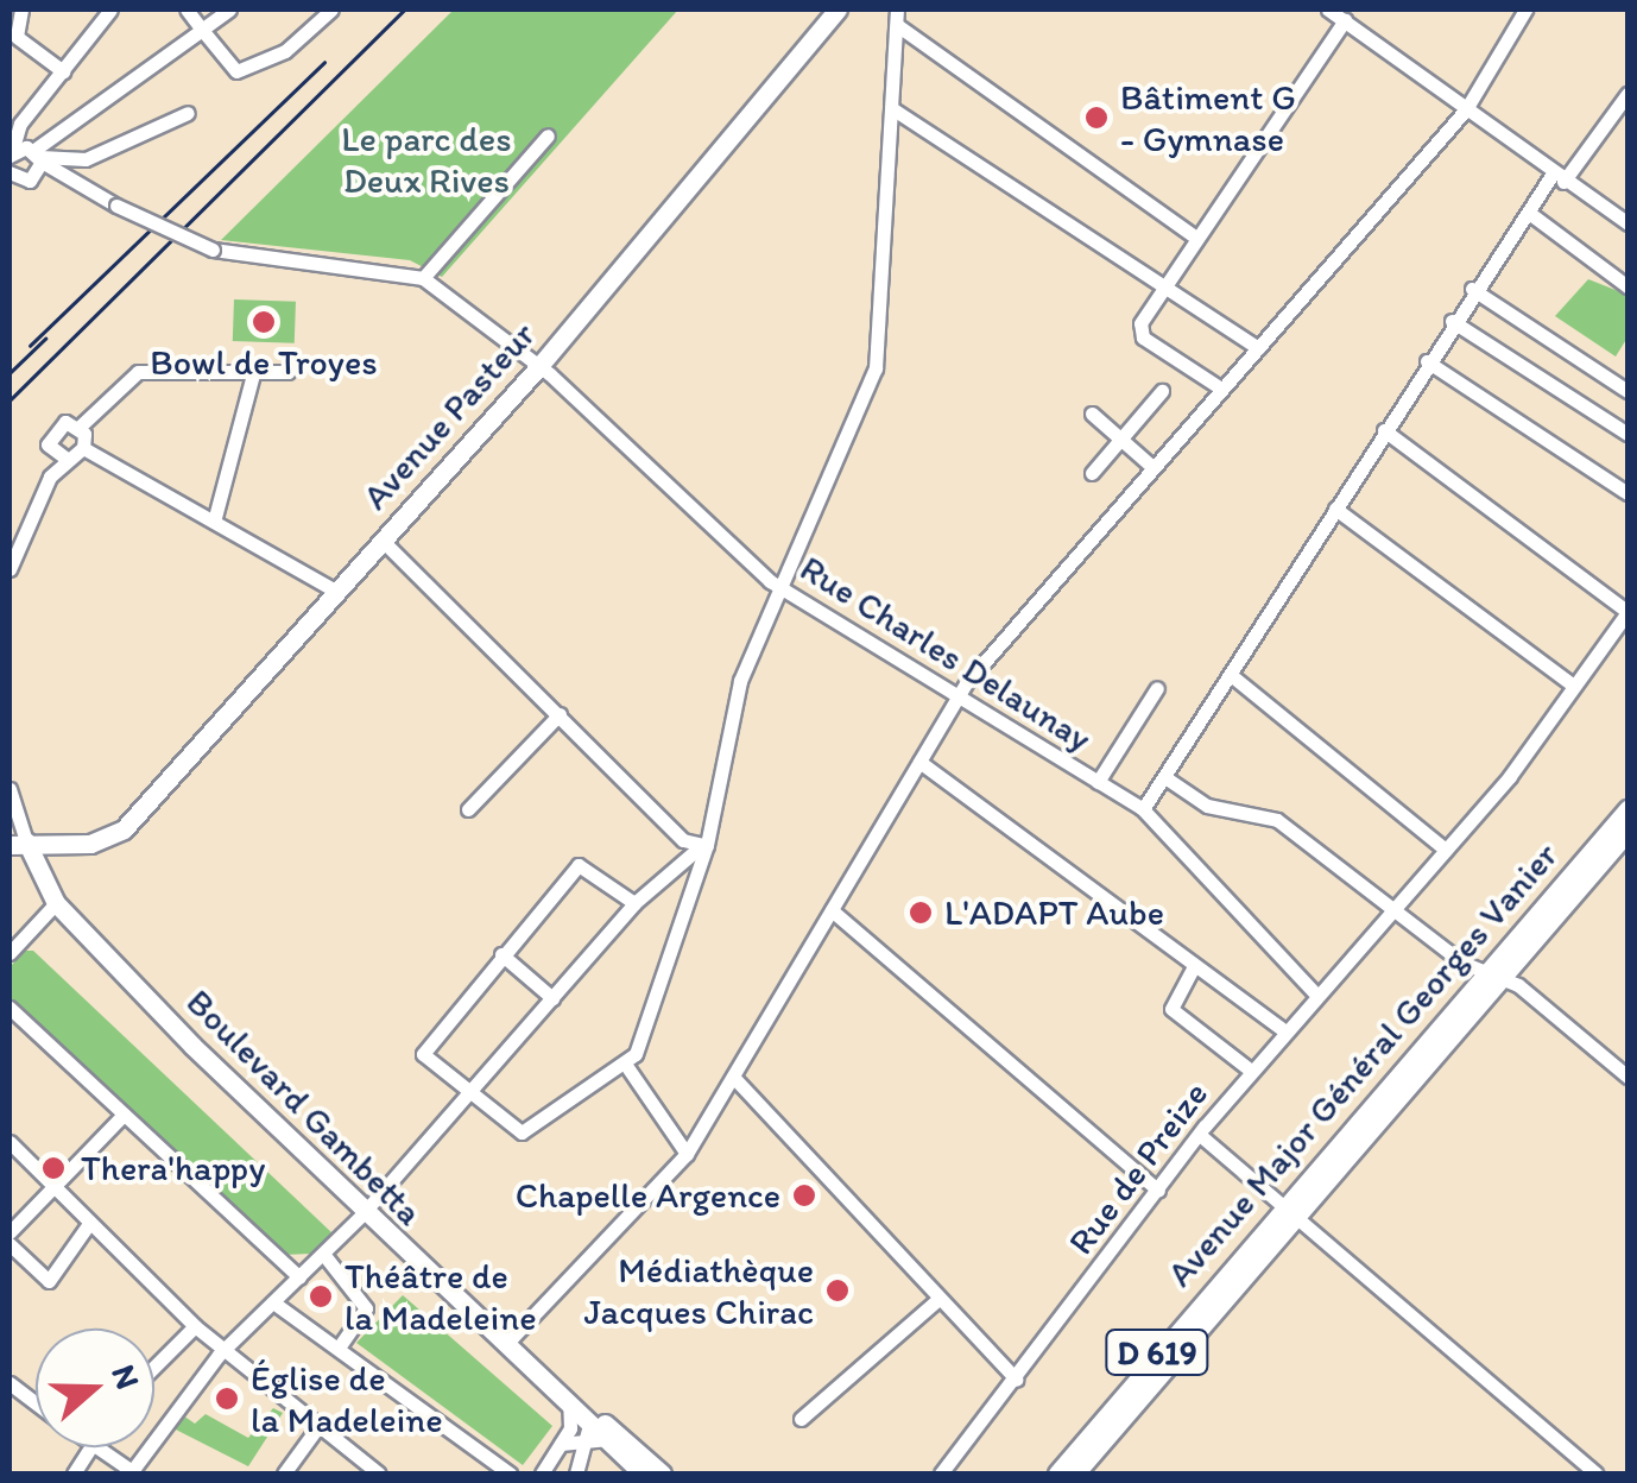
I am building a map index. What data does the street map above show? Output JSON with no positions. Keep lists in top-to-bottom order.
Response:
{
  "streets": {
    "main road": [
      "Avenue Pasteur",
      "Avenue Major Général Georges Vanier",
      "Boulevard Gambetta",
      "D 619"
    ],
    "street": ["Rue Charles Delaunay", "Rue de Preize"]
  },
  "crossings": [
    ["Avenue Pasteur", "Rue Charles Delaunay"],
    ["Avenue Pasteur", "Boulevard Gambetta"],
    ["Rue Charles Delaunay", "Rue de Preize"],
    ["Avenue Major Général Georges Vanier", "D 619"]
  ],
  "parks": ["Le parc des Deux Rives"],
  "places": [
    "Bâtiment G - Gymnase",
    "Bowl de Troyes",
    "L'ADAPT Aube",
    "Thera'happy",
    "Chapelle Argence",
    "Médiathèque Jacques Chirac",
    "Théâtre de la Madeleine",
    "Église de la Madeleine"
  ],
  "north": "right"
}
